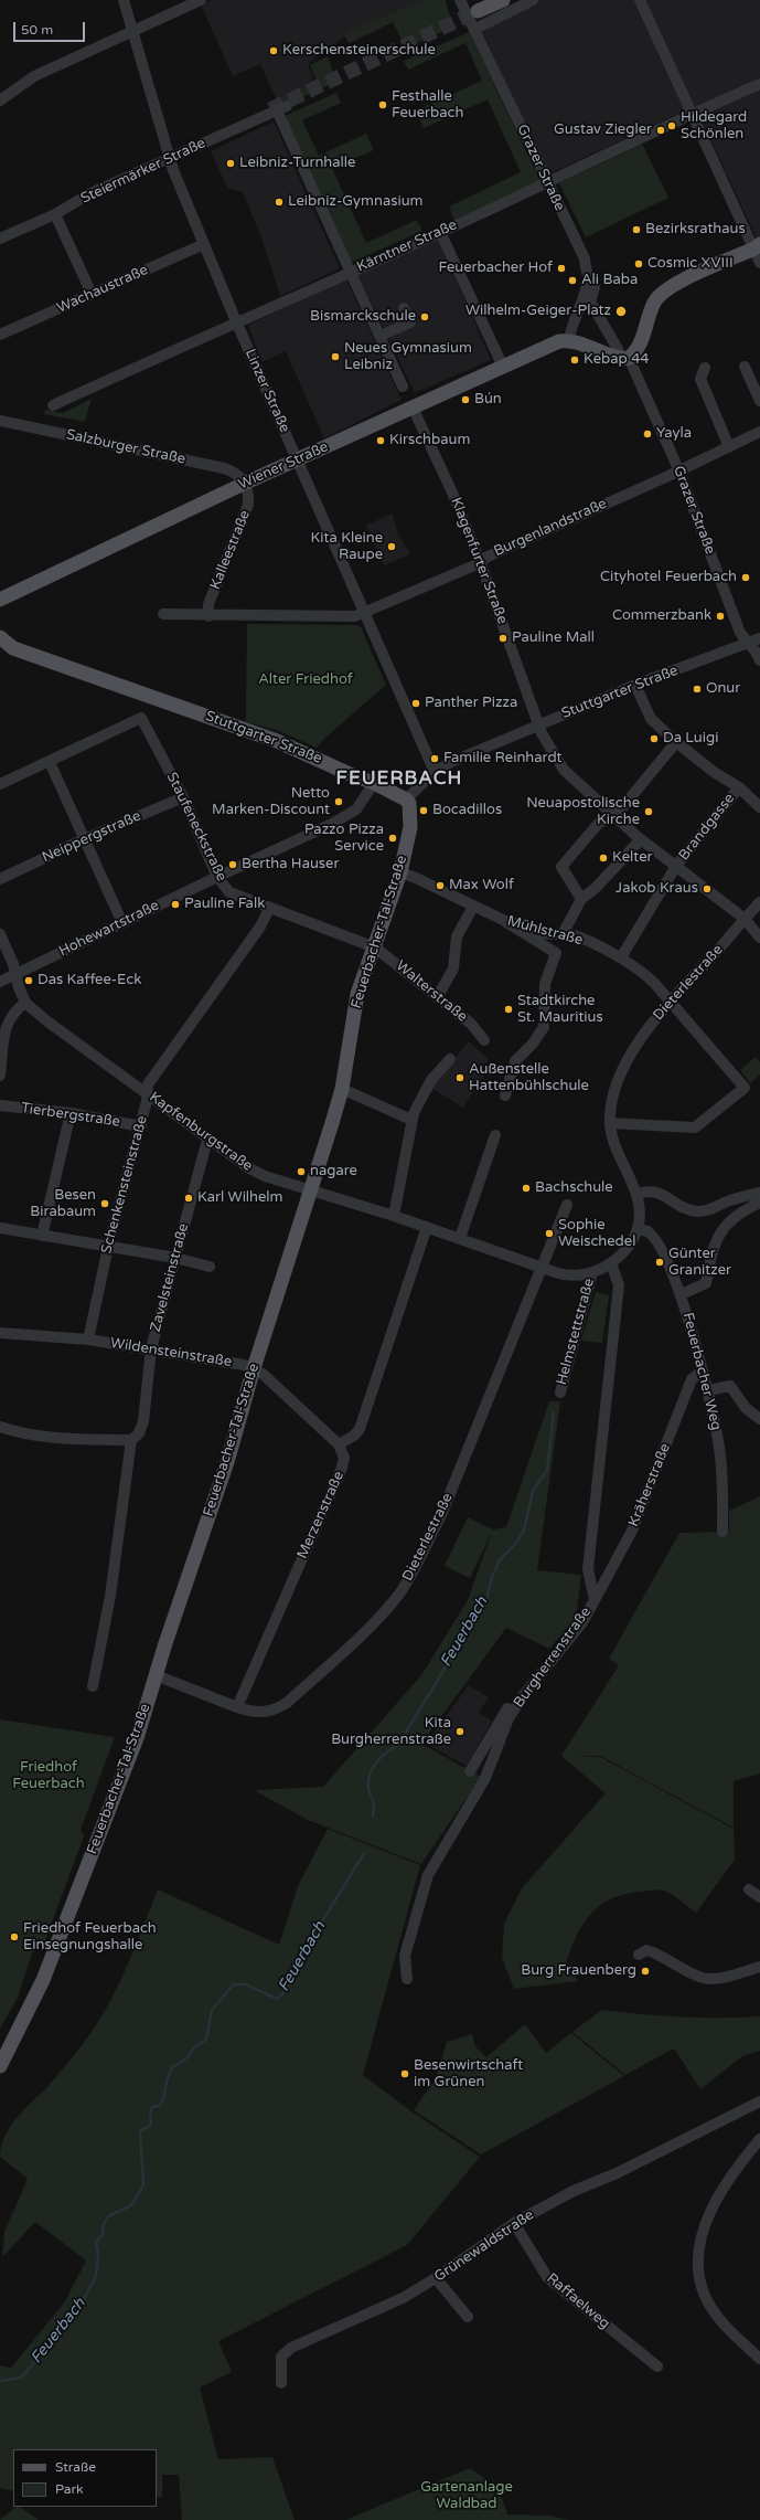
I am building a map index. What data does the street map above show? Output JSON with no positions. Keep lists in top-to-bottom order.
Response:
{
  "streets": {
    "main road": ["Wiener Straße", "Stuttgarter Straße", "Feuerbacher-Tal-Straße"],
    "street": [
      "Grazer Straße",
      "Steiermärker Straße",
      "Kärntner Straße",
      "Wachaustraße",
      "Linzer Straße",
      "Salzburger Straße",
      "Burgenlandstraße",
      "Kalleestraße",
      "Klagenfurter Straße",
      "Staufeneckstraße",
      "Brandgasse",
      "Neippergstraße",
      "Hohewartstraße",
      "Mühlstraße",
      "Dieterlestraße",
      "Walterstraße",
      "Tierbergstraße",
      "Kapfenburgstraße",
      "Schenkensteinstraße",
      "Zavelsteinstraße",
      "Helmstettstraße",
      "Wildensteinstraße",
      "Feuerbacher Weg",
      "Kräherstraße",
      "Merzenstraße",
      "Burgherrenstraße",
      "Grünewaldstraße",
      "Raffaelweg"
    ]
  },
  "crossings": [
    ["Grazer Straße", "Kärntner Straße"],
    ["Grazer Straße", "Wiener Straße"],
    ["Grazer Straße", "Burgenlandstraße"],
    ["Grazer Straße", "Stuttgarter Straße"],
    ["Steiermärker Straße", "Kärntner Straße"],
    ["Steiermärker Straße", "Linzer Straße"],
    ["Kärntner Straße", "Linzer Straße"],
    ["Wachaustraße", "Linzer Straße"],
    ["Linzer Straße", "Wiener Straße"],
    ["Linzer Straße", "Burgenlandstraße"],
    ["Linzer Straße", "Stuttgarter Straße"],
    ["Salzburger Straße", "Wiener Straße"],
    ["Salzburger Straße", "Kalleestraße"],
    ["Wiener Straße", "Kalleestraße"],
    ["Wiener Straße", "Klagenfurter Straße"],
    ["Burgenlandstraße", "Kalleestraße"],
    ["Burgenlandstraße", "Klagenfurter Straße"],
    ["Klagenfurter Straße", "Stuttgarter Straße"],
    ["Klagenfurter Straße", "Brandgasse"],
    ["Klagenfurter Straße", "Dieterlestraße"],
    ["Stuttgarter Straße", "Hohewartstraße"],
    ["Stuttgarter Straße", "Feuerbacher-Tal-Straße"],
    ["Staufeneckstraße", "Neippergstraße"],
    ["Staufeneckstraße", "Hohewartstraße"],
    ["Staufeneckstraße", "Feuerbacher-Tal-Straße"],
    ["Staufeneckstraße", "Walterstraße"],
    ["Staufeneckstraße", "Schenkensteinstraße"],
    ["Brandgasse", "Mühlstraße"],
    ["Mühlstraße", "Feuerbacher-Tal-Straße"],
    ["Mühlstraße", "Dieterlestraße"],
    ["Feuerbacher-Tal-Straße", "Dieterlestraße"],
    ["Feuerbacher-Tal-Straße", "Walterstraße"],
    ["Feuerbacher-Tal-Straße", "Kapfenburgstraße"],
    ["Feuerbacher-Tal-Straße", "Wildensteinstraße"],
    ["Dieterlestraße", "Kapfenburgstraße"],
    ["Dieterlestraße", "Merzenstraße"],
    ["Tierbergstraße", "Schenkensteinstraße"],
    ["Kapfenburgstraße", "Schenkensteinstraße"],
    ["Kapfenburgstraße", "Zavelsteinstraße"],
    ["Kapfenburgstraße", "Helmstettstraße"],
    ["Schenkensteinstraße", "Wildensteinstraße"],
    ["Zavelsteinstraße", "Wildensteinstraße"],
    ["Wildensteinstraße", "Merzenstraße"],
    ["Feuerbacher Weg", "Kräherstraße"],
    ["Kräherstraße", "Burgherrenstraße"],
    ["Grünewaldstraße", "Raffaelweg"]
  ],
  "districts": ["FEUERBACH"],
  "water": ["Feuerbach"],
  "parks": ["Alter Friedhof", "Friedhof Feuerbach", "Gartenanlage Waldbad"],
  "places": [
    "Kerschensteinerschule",
    "Festhalle Feuerbach",
    "Hildegard Schönlen",
    "Gustav Ziegler",
    "Leibniz-Turnhalle",
    "Leibniz-Gymnasium",
    "Bezirksrathaus",
    "Cosmic XVIII",
    "Feuerbacher Hof",
    "Ali Baba",
    "Wilhelm-Geiger-Platz",
    "Bismarckschule",
    "Neues Gymnasium Leibniz",
    "Kebap 44",
    "Bún",
    "Yayla",
    "Kirschbaum",
    "Kita Kleine Raupe",
    "Cityhotel Feuerbach",
    "Commerzbank",
    "Pauline Mall",
    "Onur",
    "Panther Pizza",
    "Da Luigi",
    "Familie Reinhardt",
    "Netto Marken-Discount",
    "Bocadillos",
    "Neuapostolische Kirche",
    "Pazzo Pizza Service",
    "Kelter",
    "Bertha Hauser",
    "Max Wolf",
    "Jakob Kraus",
    "Pauline Falk",
    "Das Kaffee-Eck",
    "Stadtkirche St. Mauritius",
    "Außenstelle Hattenbühlschule",
    "nagare",
    "Bachschule",
    "Karl Wilhelm",
    "Besen Birabaum",
    "Sophie Weischedel",
    "Günter Granitzer",
    "Kita Burgherrenstraße",
    "Friedhof Feuerbach Einsegnungshalle",
    "Burg Frauenberg",
    "Besenwirtschaft im Grünen"
  ],
  "legend": ["Straße", "Park"],
  "scale_bar": "50 m"
}
